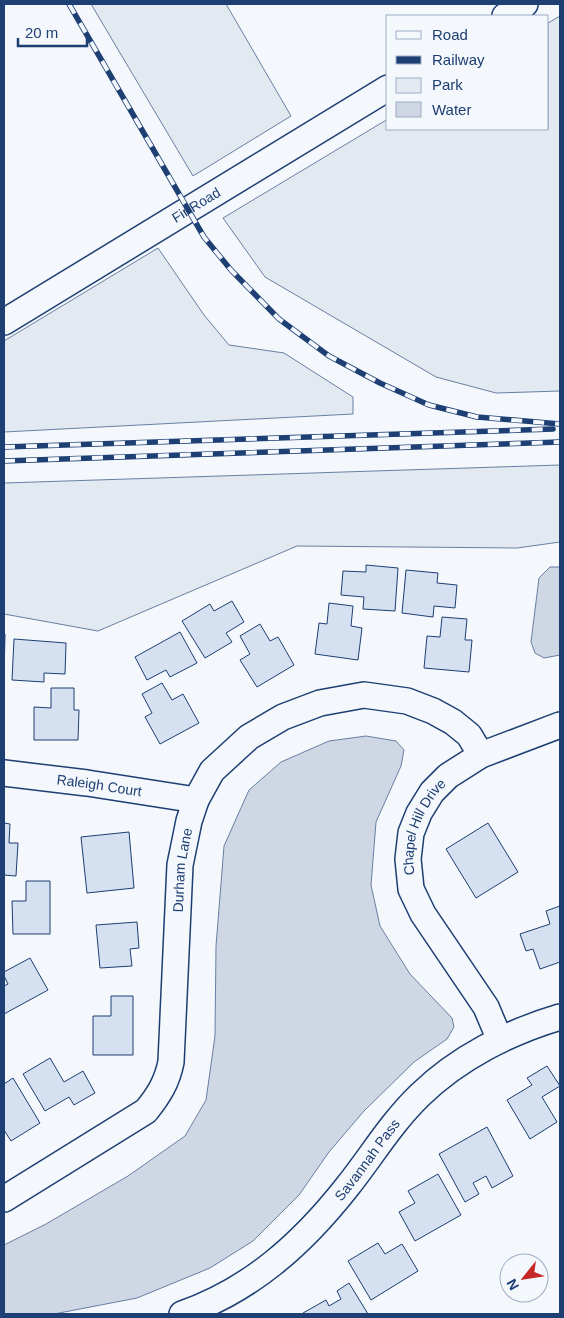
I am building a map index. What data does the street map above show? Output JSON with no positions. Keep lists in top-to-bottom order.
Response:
{
  "streets": {
    "street": [
      "Fir Road",
      "Raleigh Court",
      "Chapel Hill Drive",
      "Durham Lane",
      "Savannah Pass"
    ]
  },
  "crossings": [
    ["Raleigh Court", "Durham Lane"],
    ["Chapel Hill Drive", "Durham Lane"],
    ["Chapel Hill Drive", "Savannah Pass"]
  ],
  "legend": [
    "Road",
    "Railway",
    "Park",
    "Water"
  ],
  "scale_bar": "20 m",
  "north": "bottom left"
}
